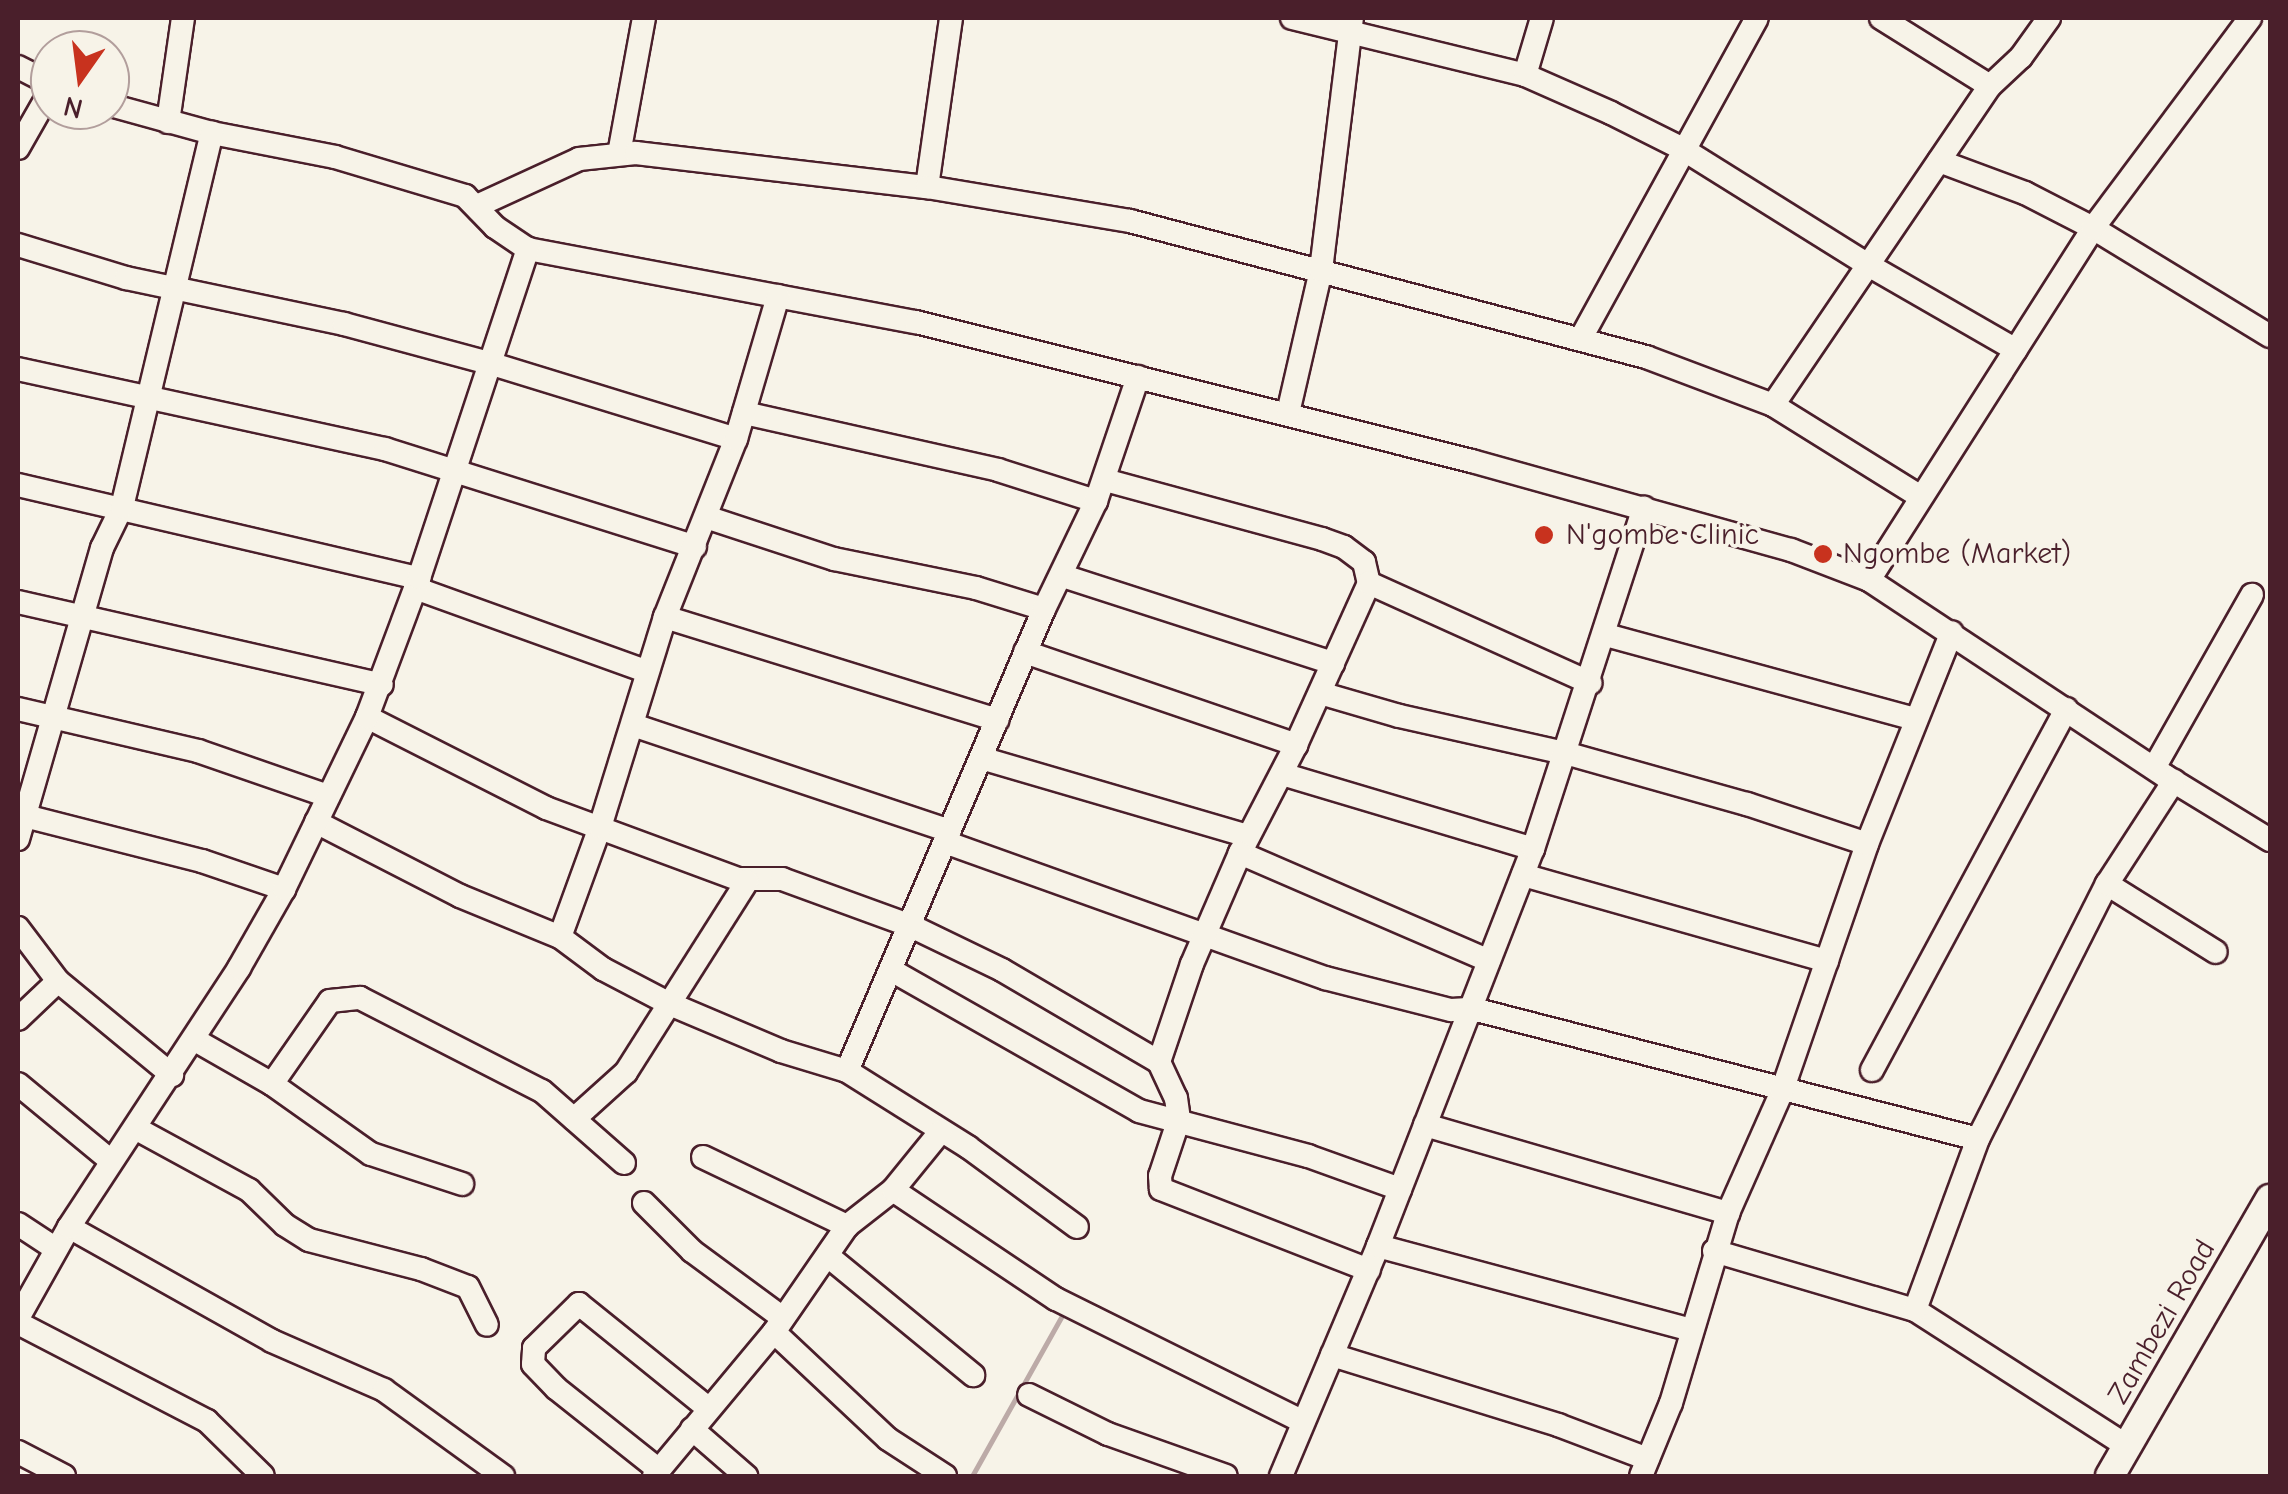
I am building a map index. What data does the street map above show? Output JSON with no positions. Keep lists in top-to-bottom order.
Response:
{
  "streets": {
    "main road": ["Zambezi Road"]
  },
  "places": ["N'gombe Clinic", "Ngombe (Market)"],
  "north": "bottom"
}
